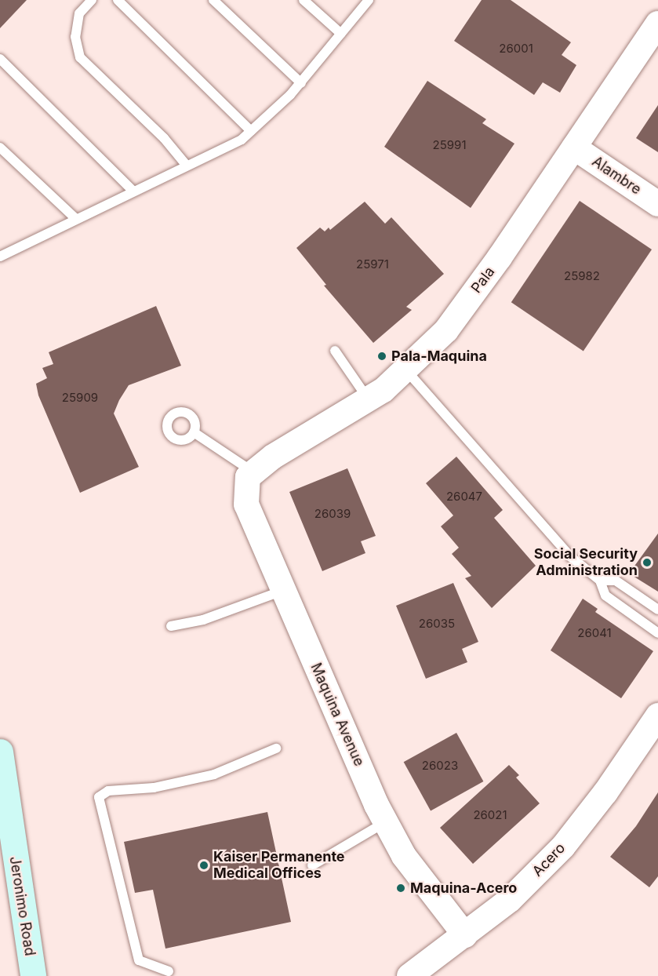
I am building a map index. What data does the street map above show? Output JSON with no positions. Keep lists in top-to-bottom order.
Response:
{
  "streets": {
    "main road": ["Jeronimo Road"],
    "street": [
      "Alambre",
      "Pala",
      "Maquina Avenue",
      "Acero"
    ]
  },
  "crossings": [
    ["Alambre", "Pala"],
    ["Pala", "Maquina Avenue"],
    ["Maquina Avenue", "Acero"]
  ],
  "places": [
    "Pala-Maquina",
    "Social Security Administration",
    "Kaiser Permanente Medical Offices",
    "Maquina-Acero"
  ],
  "house_numbers": [
    "26001",
    "25991",
    "25971",
    "25982",
    "25909",
    "26047",
    "26039",
    "26035",
    "26041",
    "26023",
    "26021"
  ]
}
